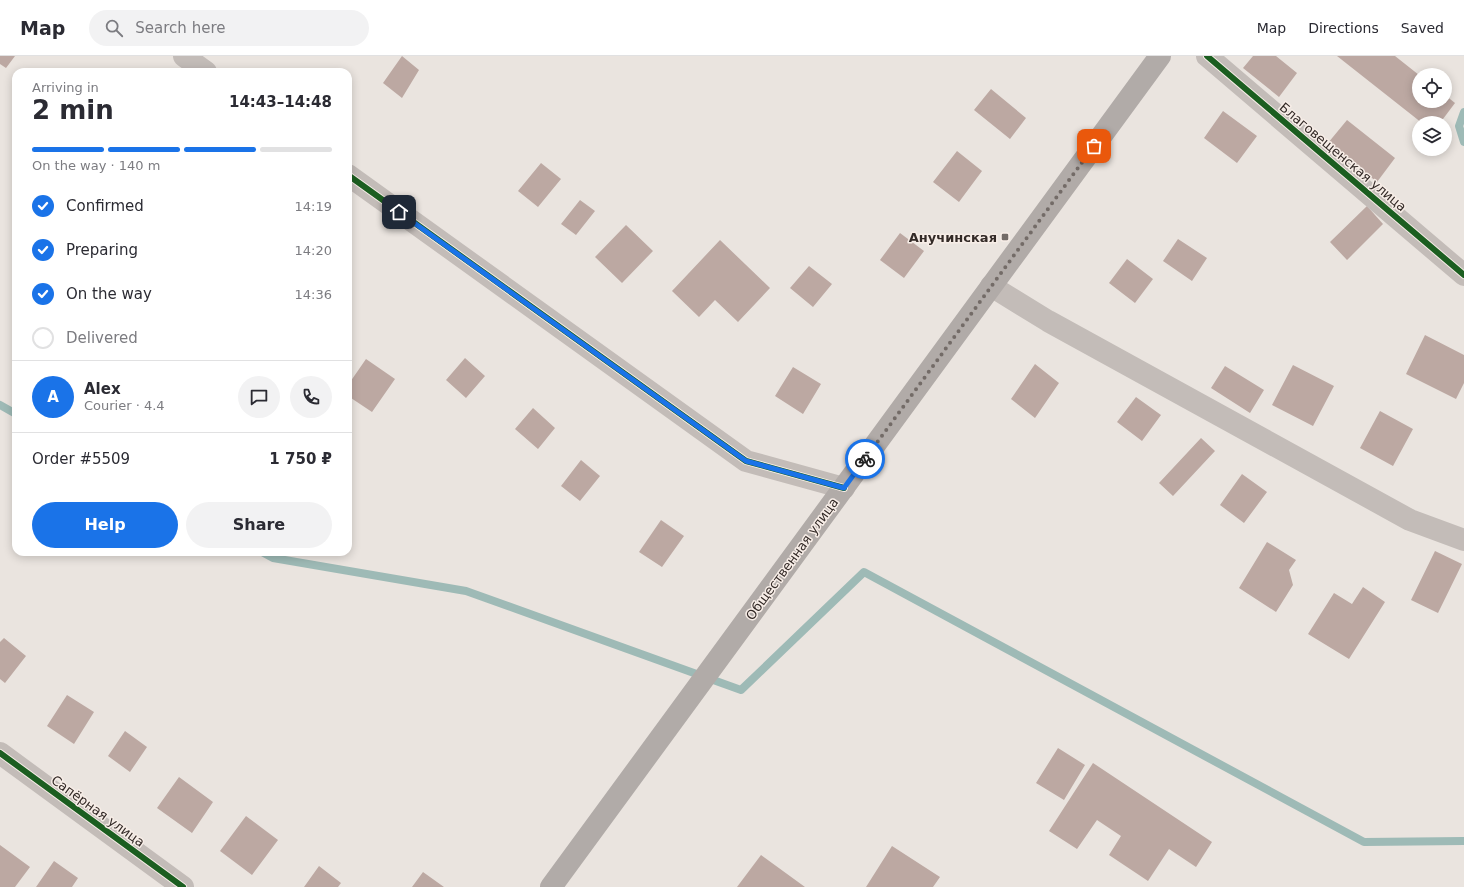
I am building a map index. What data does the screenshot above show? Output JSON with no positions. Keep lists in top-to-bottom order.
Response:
{
  "streets": {
    "main road": ["Общественная улица"],
    "street": ["Благовещенская улица", "Сапёрная улица"]
  },
  "places": {
    "transit": ["Анучинская"]
  },
  "page": {
    "header": "Map",
    "search": "Search here",
    "nav": ["Map", "Directions", "Saved"],
    "heading": ["2 min", "Arriving in", "14:43–14:48"],
    "panel": [
      "Alex",
      "Courier · 4.4",
      "Order #5509",
      "1 750 ₽"
    ],
    "bar": "On the way · 140 m",
    "list": [
      ["Confirmed", "14:19"],
      ["Preparing", "14:20"],
      ["On the way", "14:36"],
      "Delivered"
    ],
    "round": "A",
    "buttons": ["Help", "Share"]
  }
}
